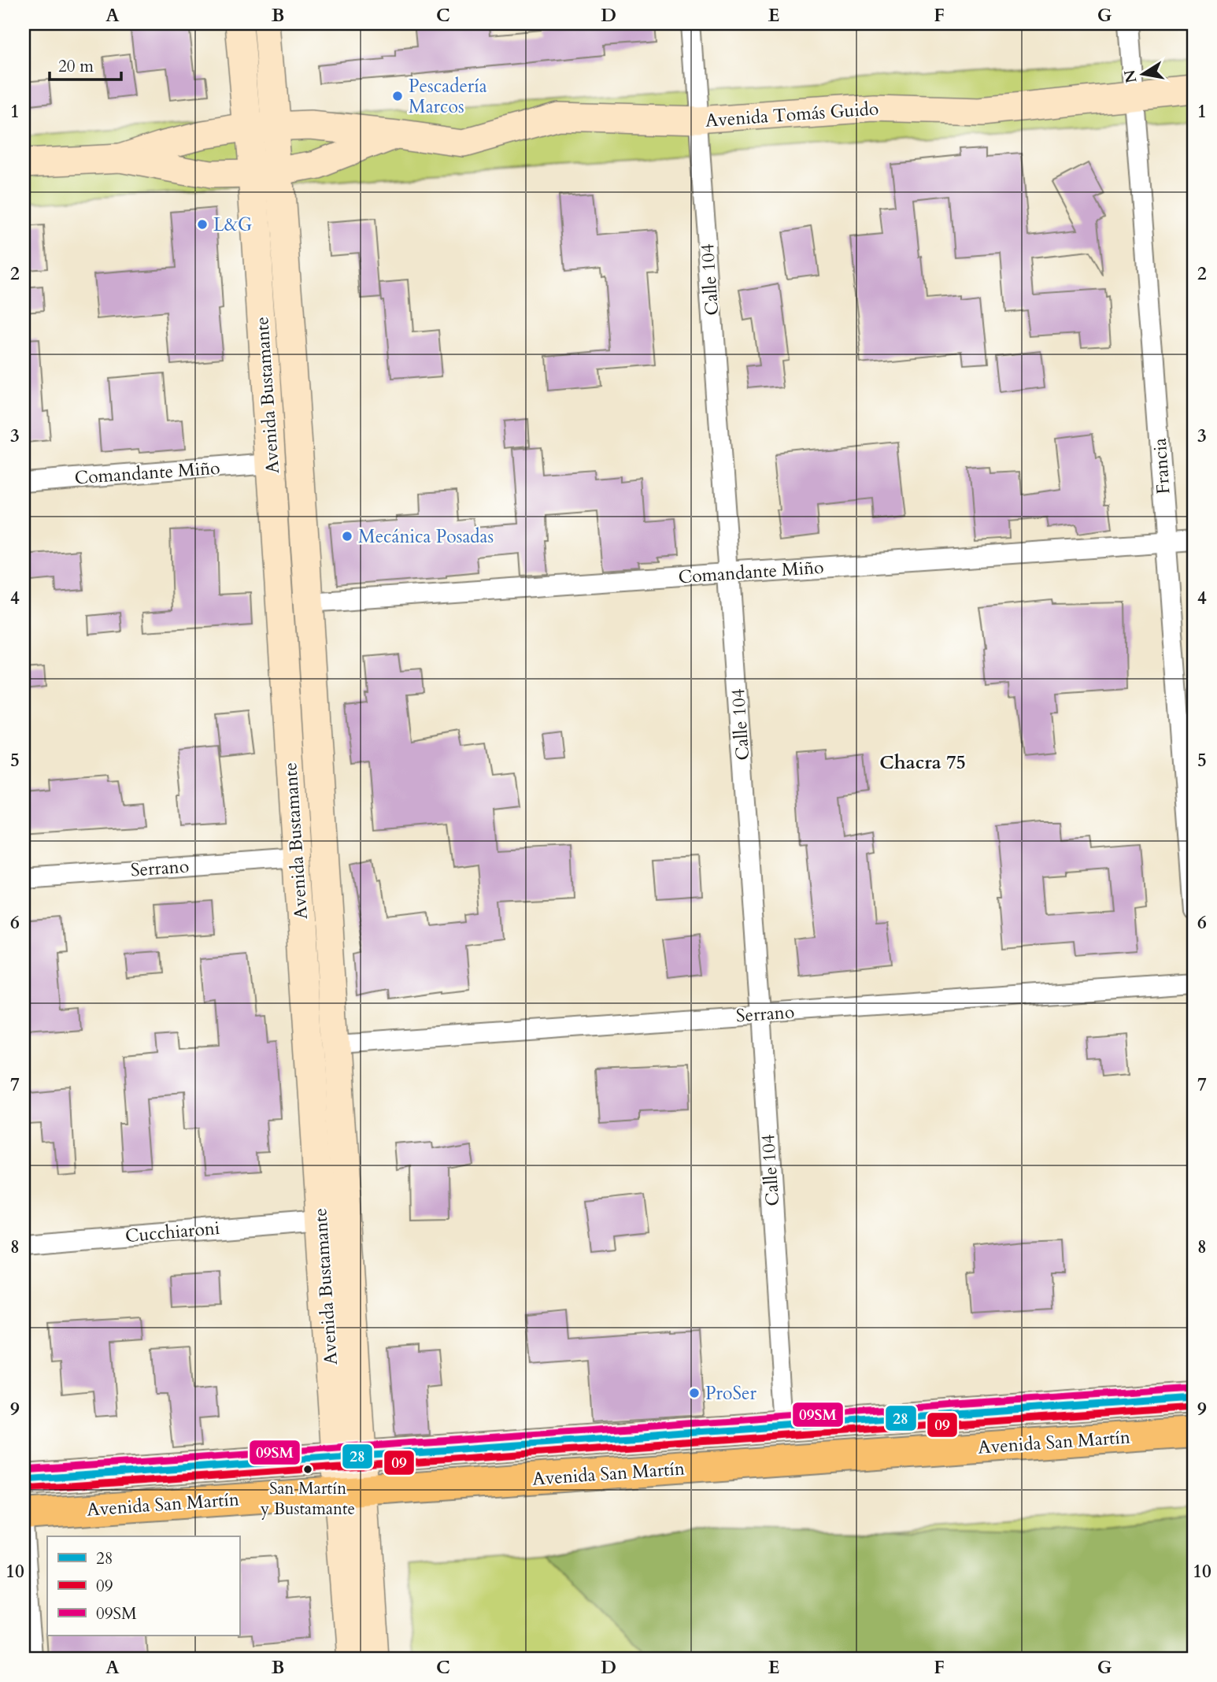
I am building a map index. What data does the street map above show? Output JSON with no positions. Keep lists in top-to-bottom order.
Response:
{
  "streets": {
    "main road": ["Avenida Tomás Guido", "Avenida Bustamante", "Avenida San Martín"],
    "street": [
      "Calle 104",
      "Francia",
      "Comandante Miño",
      "Serrano",
      "Cucchiaroni"
    ]
  },
  "crossings": [
    ["Avenida Tomás Guido", "Calle 104"],
    ["Avenida Tomás Guido", "Avenida Bustamante"],
    ["Avenida Tomás Guido", "Francia"],
    ["Calle 104", "Comandante Miño"],
    ["Calle 104", "Serrano"],
    ["Calle 104", "Avenida San Martín"],
    ["Avenida Bustamante", "Comandante Miño"],
    ["Avenida Bustamante", "Serrano"],
    ["Avenida Bustamante", "Cucchiaroni"],
    ["Avenida Bustamante", "Avenida San Martín"],
    ["Francia", "Comandante Miño"]
  ],
  "districts": ["Chacra 75"],
  "places": [
    "Pescadería Marcos",
    "L&G",
    "Mecánica Posadas",
    "ProSer",
    "San Martín y Bustamante"
  ],
  "lines": ["transit line 09SM", "transit line 28", "transit line 09"],
  "legend": ["28", "09", "09SM"],
  "scale_bar": "20 m",
  "north": "left",
  "grid": {
    "columns": [
      "A",
      "B",
      "C",
      "D",
      "E",
      "F",
      "G"
    ],
    "rows": [
      "1",
      "2",
      "3",
      "4",
      "5",
      "6",
      "7",
      "8",
      "9",
      "10"
    ]
  }
}
